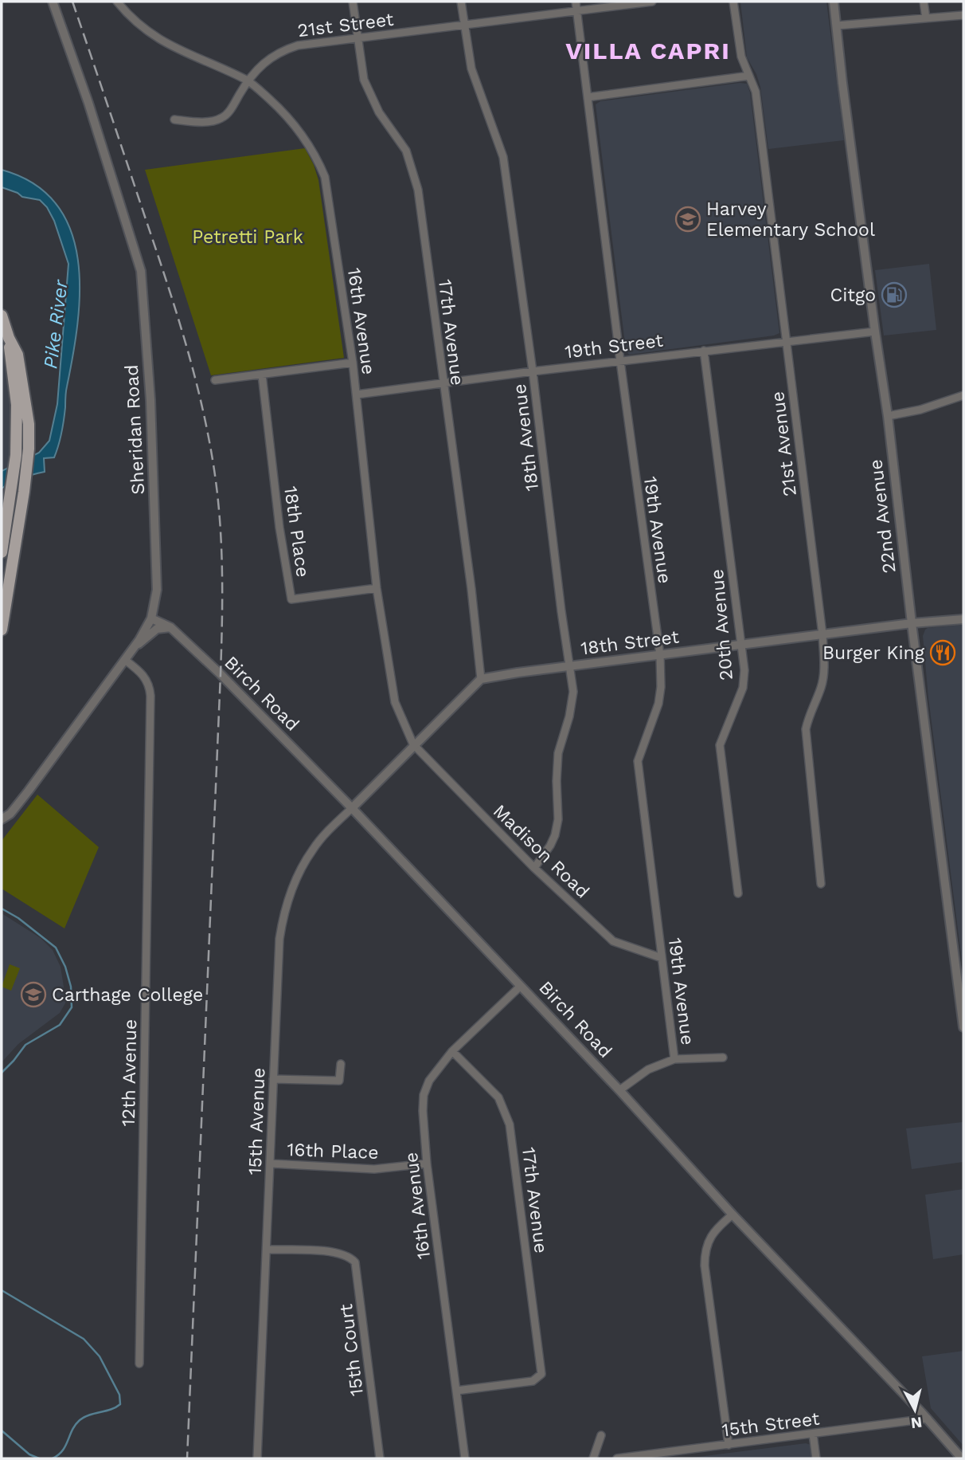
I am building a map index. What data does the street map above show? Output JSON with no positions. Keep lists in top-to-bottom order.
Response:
{
  "streets": {
    "street": [
      "21st Street",
      "16th Avenue",
      "17th Avenue",
      "19th Street",
      "Sheridan Road",
      "18th Avenue",
      "21st Avenue",
      "22nd Avenue",
      "19th Avenue",
      "18th Place",
      "20th Avenue",
      "18th Street",
      "Birch Road",
      "Madison Road",
      "12th Avenue",
      "15th Avenue",
      "16th Place",
      "15th Court",
      "15th Street"
    ]
  },
  "crossings": [
    ["21st Street", "16th Avenue"],
    ["21st Street", "17th Avenue"],
    ["21st Street", "18th Avenue"],
    ["21st Street", "19th Avenue"],
    ["16th Avenue", "17th Avenue"],
    ["16th Avenue", "19th Street"],
    ["16th Avenue", "18th Place"],
    ["16th Avenue", "Birch Road"],
    ["16th Avenue", "Madison Road"],
    ["16th Avenue", "16th Place"],
    ["17th Avenue", "19th Street"],
    ["17th Avenue", "18th Street"],
    ["19th Street", "18th Avenue"],
    ["19th Street", "21st Avenue"],
    ["19th Street", "22nd Avenue"],
    ["19th Street", "19th Avenue"],
    ["19th Street", "20th Avenue"],
    ["Sheridan Road", "Birch Road"],
    ["Sheridan Road", "12th Avenue"],
    ["18th Avenue", "18th Street"],
    ["18th Avenue", "Madison Road"],
    ["21st Avenue", "18th Street"],
    ["22nd Avenue", "18th Street"],
    ["19th Avenue", "18th Street"],
    ["19th Avenue", "Madison Road"],
    ["20th Avenue", "18th Street"],
    ["Birch Road", "15th Avenue"],
    ["Birch Road", "15th Street"],
    ["15th Avenue", "16th Place"],
    ["15th Avenue", "15th Court"]
  ],
  "districts": ["VILLA CAPRI"],
  "water": ["Pike River"],
  "parks": ["Petretti Park"],
  "places": {
    "school or university": ["Harvey Elementary School", "Carthage College"],
    "fuel station": ["Citgo"],
    "restaurant": ["Burger King"]
  },
  "north": "bottom"
}
